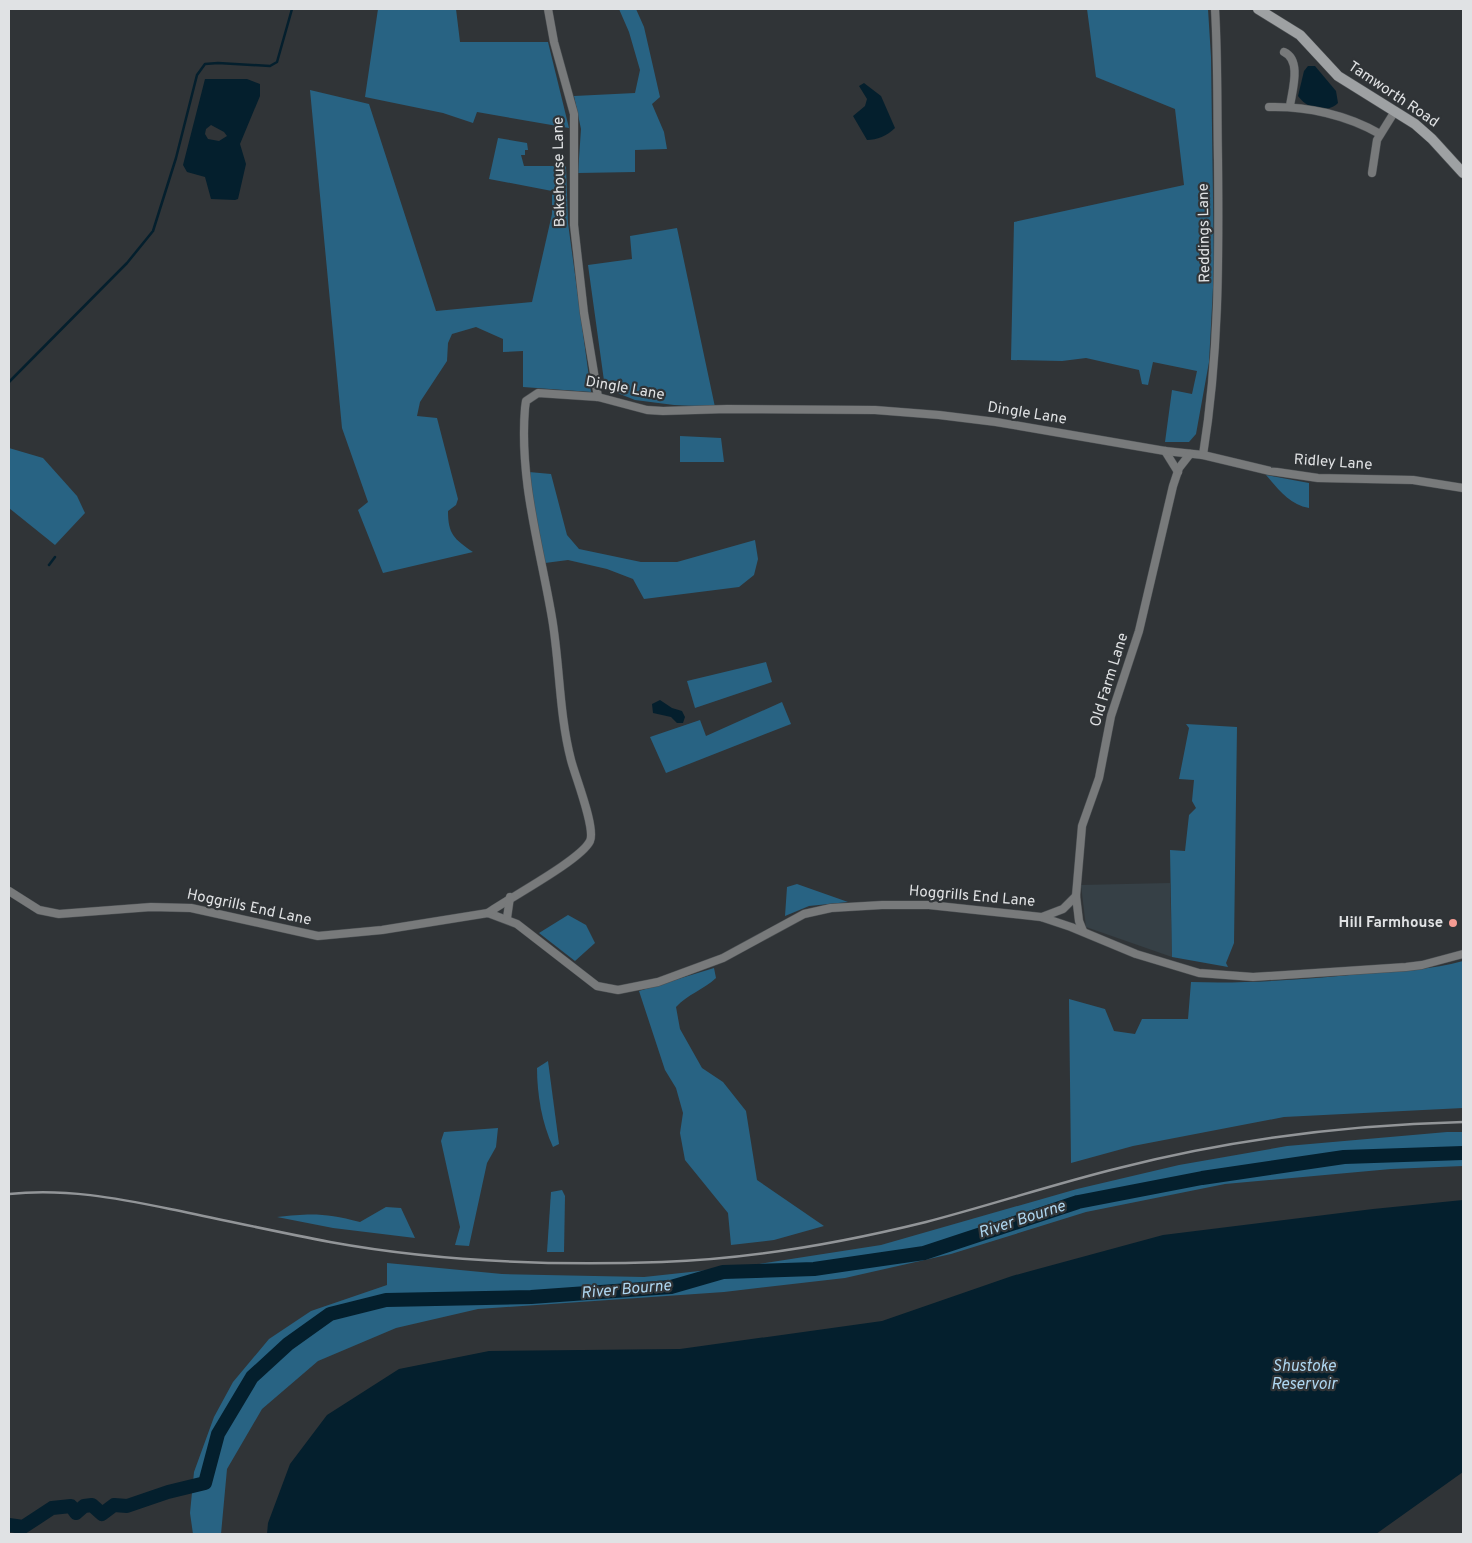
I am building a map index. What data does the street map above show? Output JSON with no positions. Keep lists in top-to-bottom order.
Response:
{
  "streets": {
    "main road": ["Tamworth Road"],
    "street": [
      "Bakehouse Lane",
      "Reddings Lane",
      "Dingle Lane",
      "Ridley Lane",
      "Old Farm Lane",
      "Hoggrills End Lane"
    ]
  },
  "crossings": [
    ["Bakehouse Lane", "Dingle Lane"],
    ["Reddings Lane", "Dingle Lane"],
    ["Reddings Lane", "Ridley Lane"],
    ["Dingle Lane", "Ridley Lane"],
    ["Dingle Lane", "Old Farm Lane"],
    ["Dingle Lane", "Hoggrills End Lane"],
    ["Old Farm Lane", "Hoggrills End Lane"]
  ],
  "water": ["River Bourne", "Shustoke Reservoir"],
  "places": ["Hill Farmhouse"]
}
